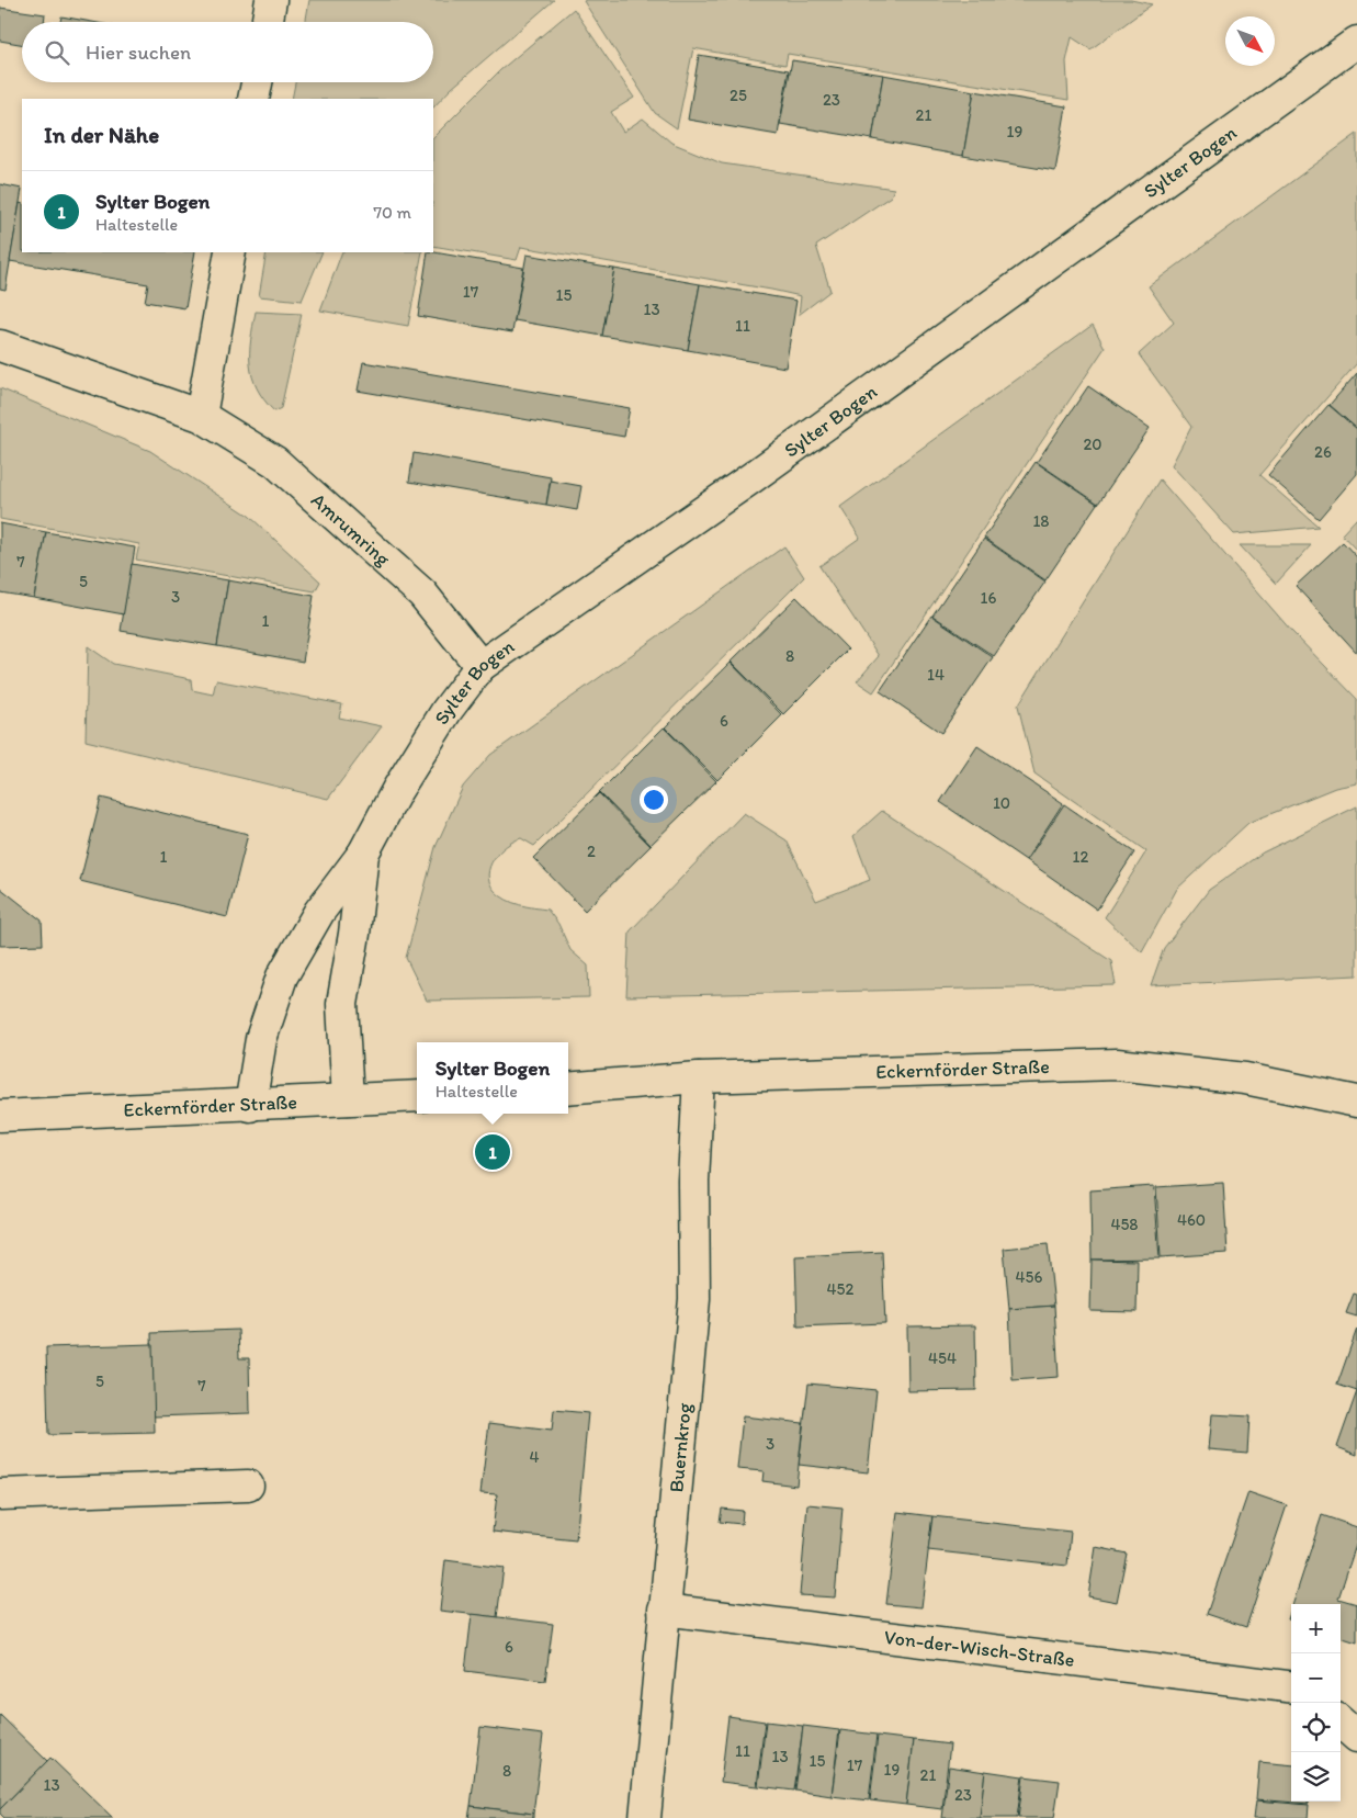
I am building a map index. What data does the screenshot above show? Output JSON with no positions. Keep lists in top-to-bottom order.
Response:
{
  "streets": {
    "street": [
      "Sylter Bogen",
      "Amrumring",
      "Eckernförder Straße",
      "Buernkrog",
      "Von-der-Wisch-Straße"
    ]
  },
  "crossings": [
    ["Sylter Bogen", "Amrumring"],
    ["Sylter Bogen", "Eckernförder Straße"],
    ["Eckernförder Straße", "Buernkrog"],
    ["Buernkrog", "Von-der-Wisch-Straße"]
  ],
  "house_numbers": [
    "25",
    "23",
    "21",
    "19",
    "17",
    "15",
    "13",
    "11",
    "20",
    "26",
    "18",
    "7",
    "5",
    "3",
    "16",
    "1",
    "8",
    "14",
    "6",
    "10",
    "2",
    "1",
    "12",
    "460",
    "458",
    "456",
    "452",
    "454",
    "5",
    "7",
    "3",
    "4",
    "6",
    "11",
    "13",
    "15",
    "17",
    "19",
    "8",
    "21",
    "13",
    "23"
  ],
  "north": "bottom right",
  "page": {
    "search": "Hier suchen",
    "heading": "In der Nähe",
    "list": [
      {
        "mark": "1",
        "name": "Sylter Bogen",
        "note": "Haltestelle",
        "value": "70 m"
      }
    ],
    "popup": ["Sylter Bogen", "Haltestelle"],
    "pins": "1",
    "map_buttons": ["+", "−"]
  }
}
